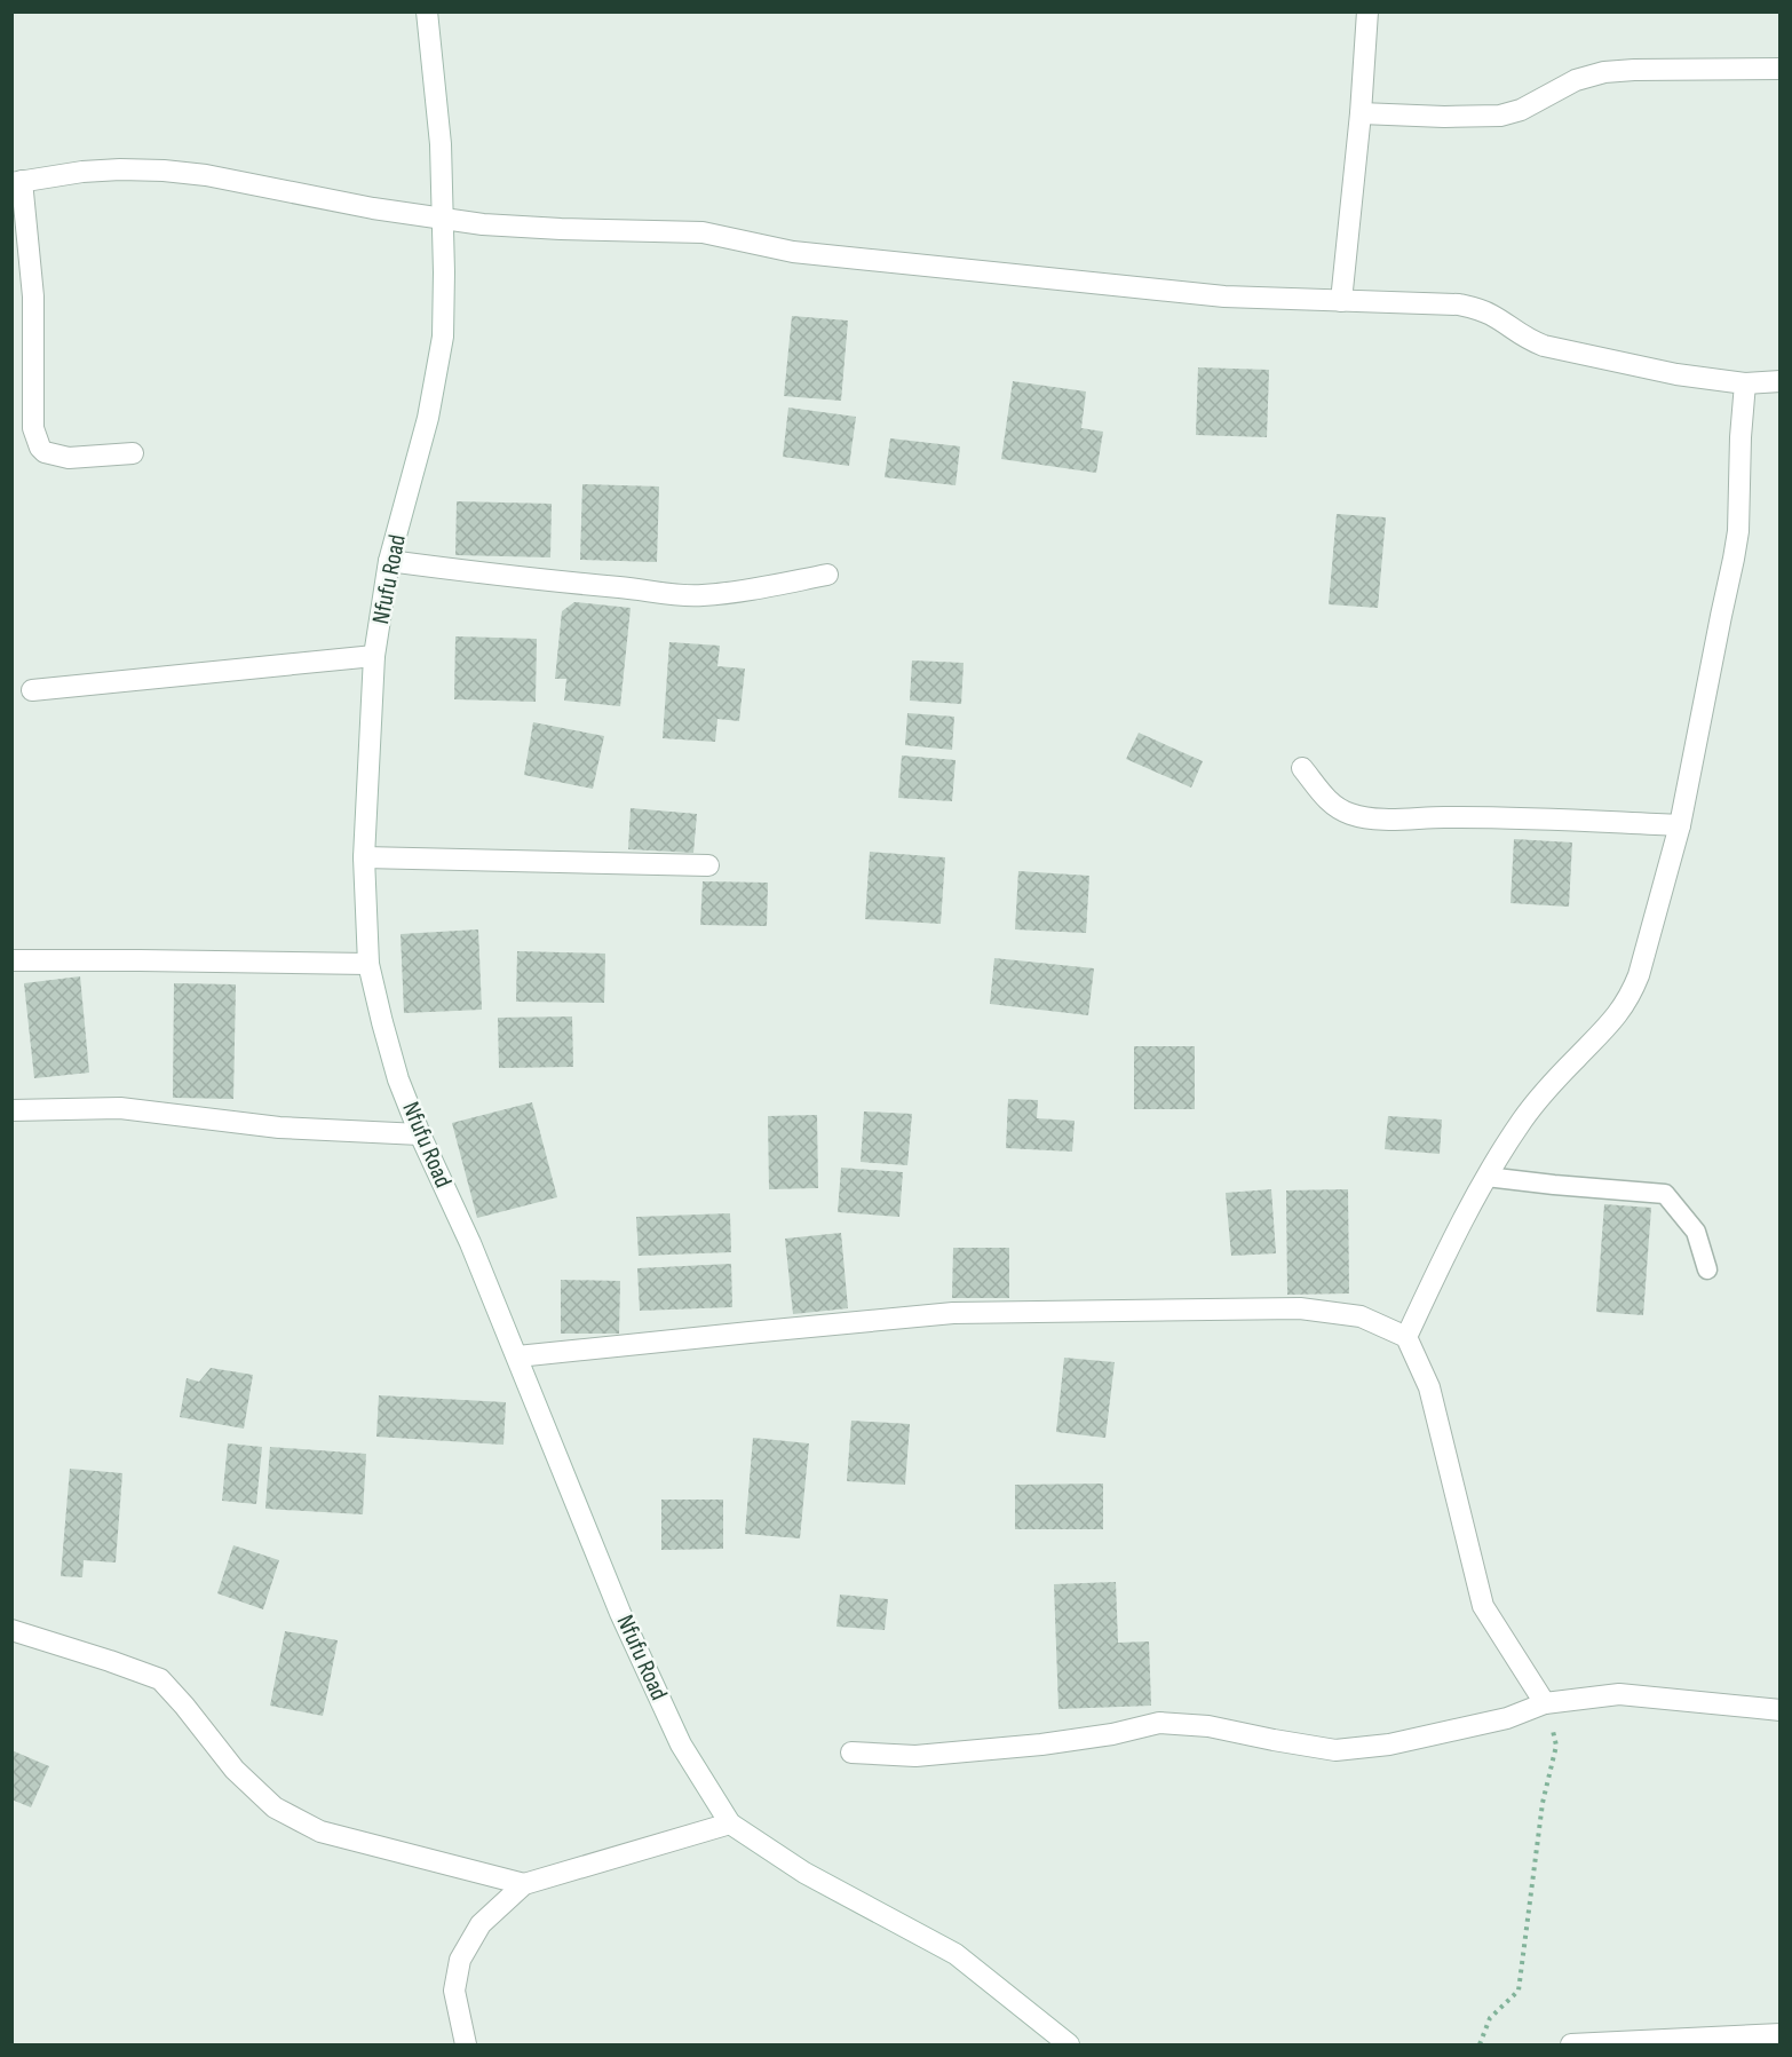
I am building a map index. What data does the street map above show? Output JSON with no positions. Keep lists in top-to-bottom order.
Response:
{
  "streets": {
    "street": ["Nfufu Road"]
  }
}
